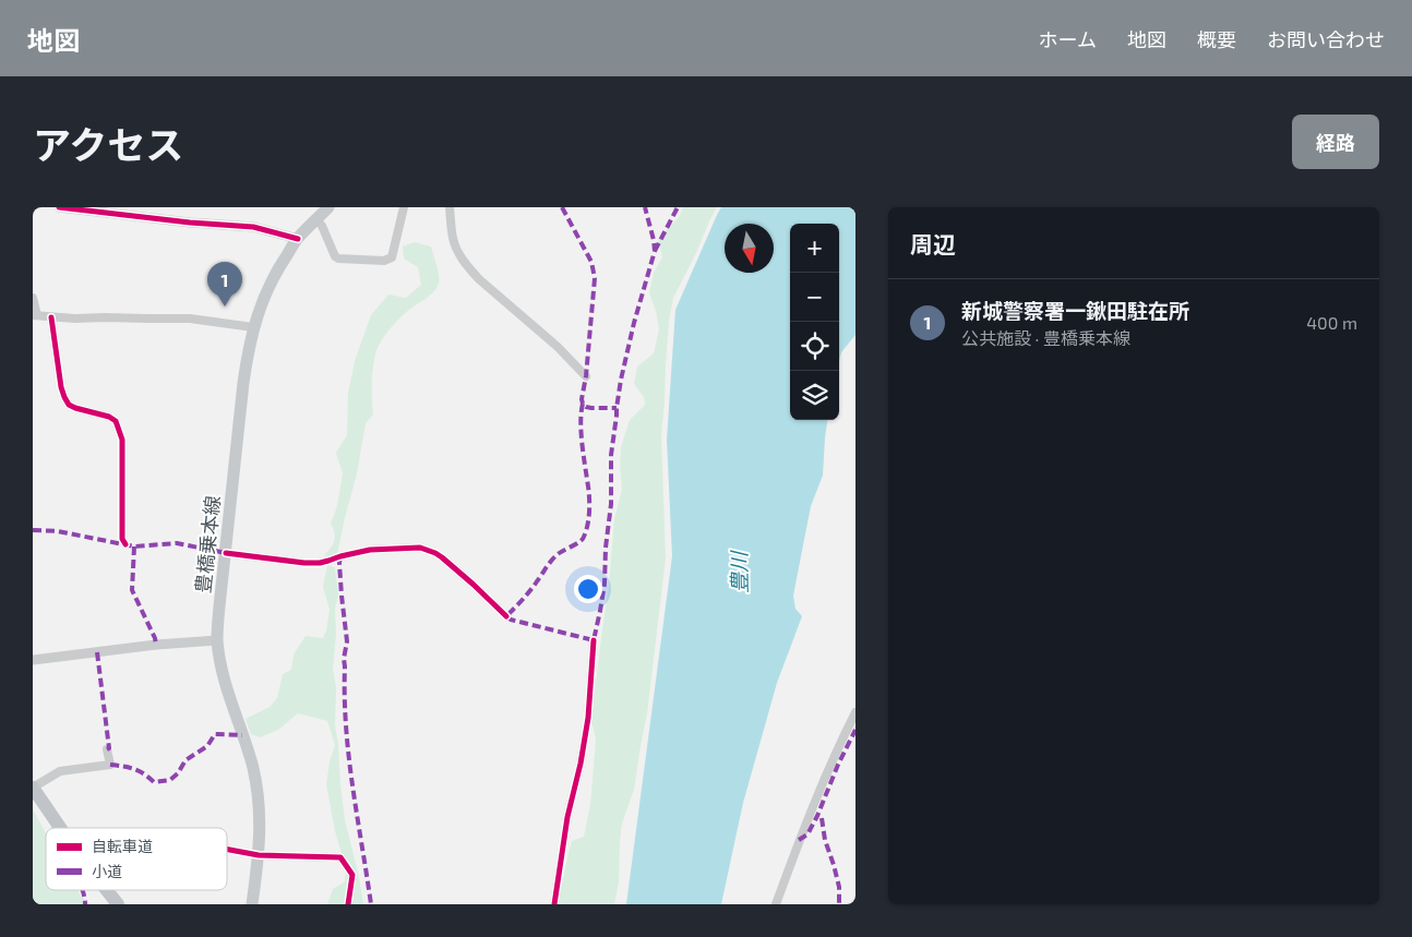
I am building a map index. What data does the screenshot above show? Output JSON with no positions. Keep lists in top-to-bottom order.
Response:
{
  "streets": {
    "main road": ["豊橋乗本線"]
  },
  "water": ["豊川"],
  "legend": ["自転車道", "小道"],
  "north": "bottom",
  "page": {
    "header": "地図",
    "nav": [
      "ホーム",
      "地図",
      "概要",
      "お問い合わせ"
    ],
    "title": "アクセス",
    "buttons": "経路",
    "heading": "周辺",
    "map_buttons": ["+", "−"],
    "pins": "1",
    "list": [
      {
        "mark": "1",
        "name": "新城警察署一鍬田駐在所",
        "note": "公共施設 · 豊橋乗本線",
        "value": "400 m"
      }
    ]
  }
}
